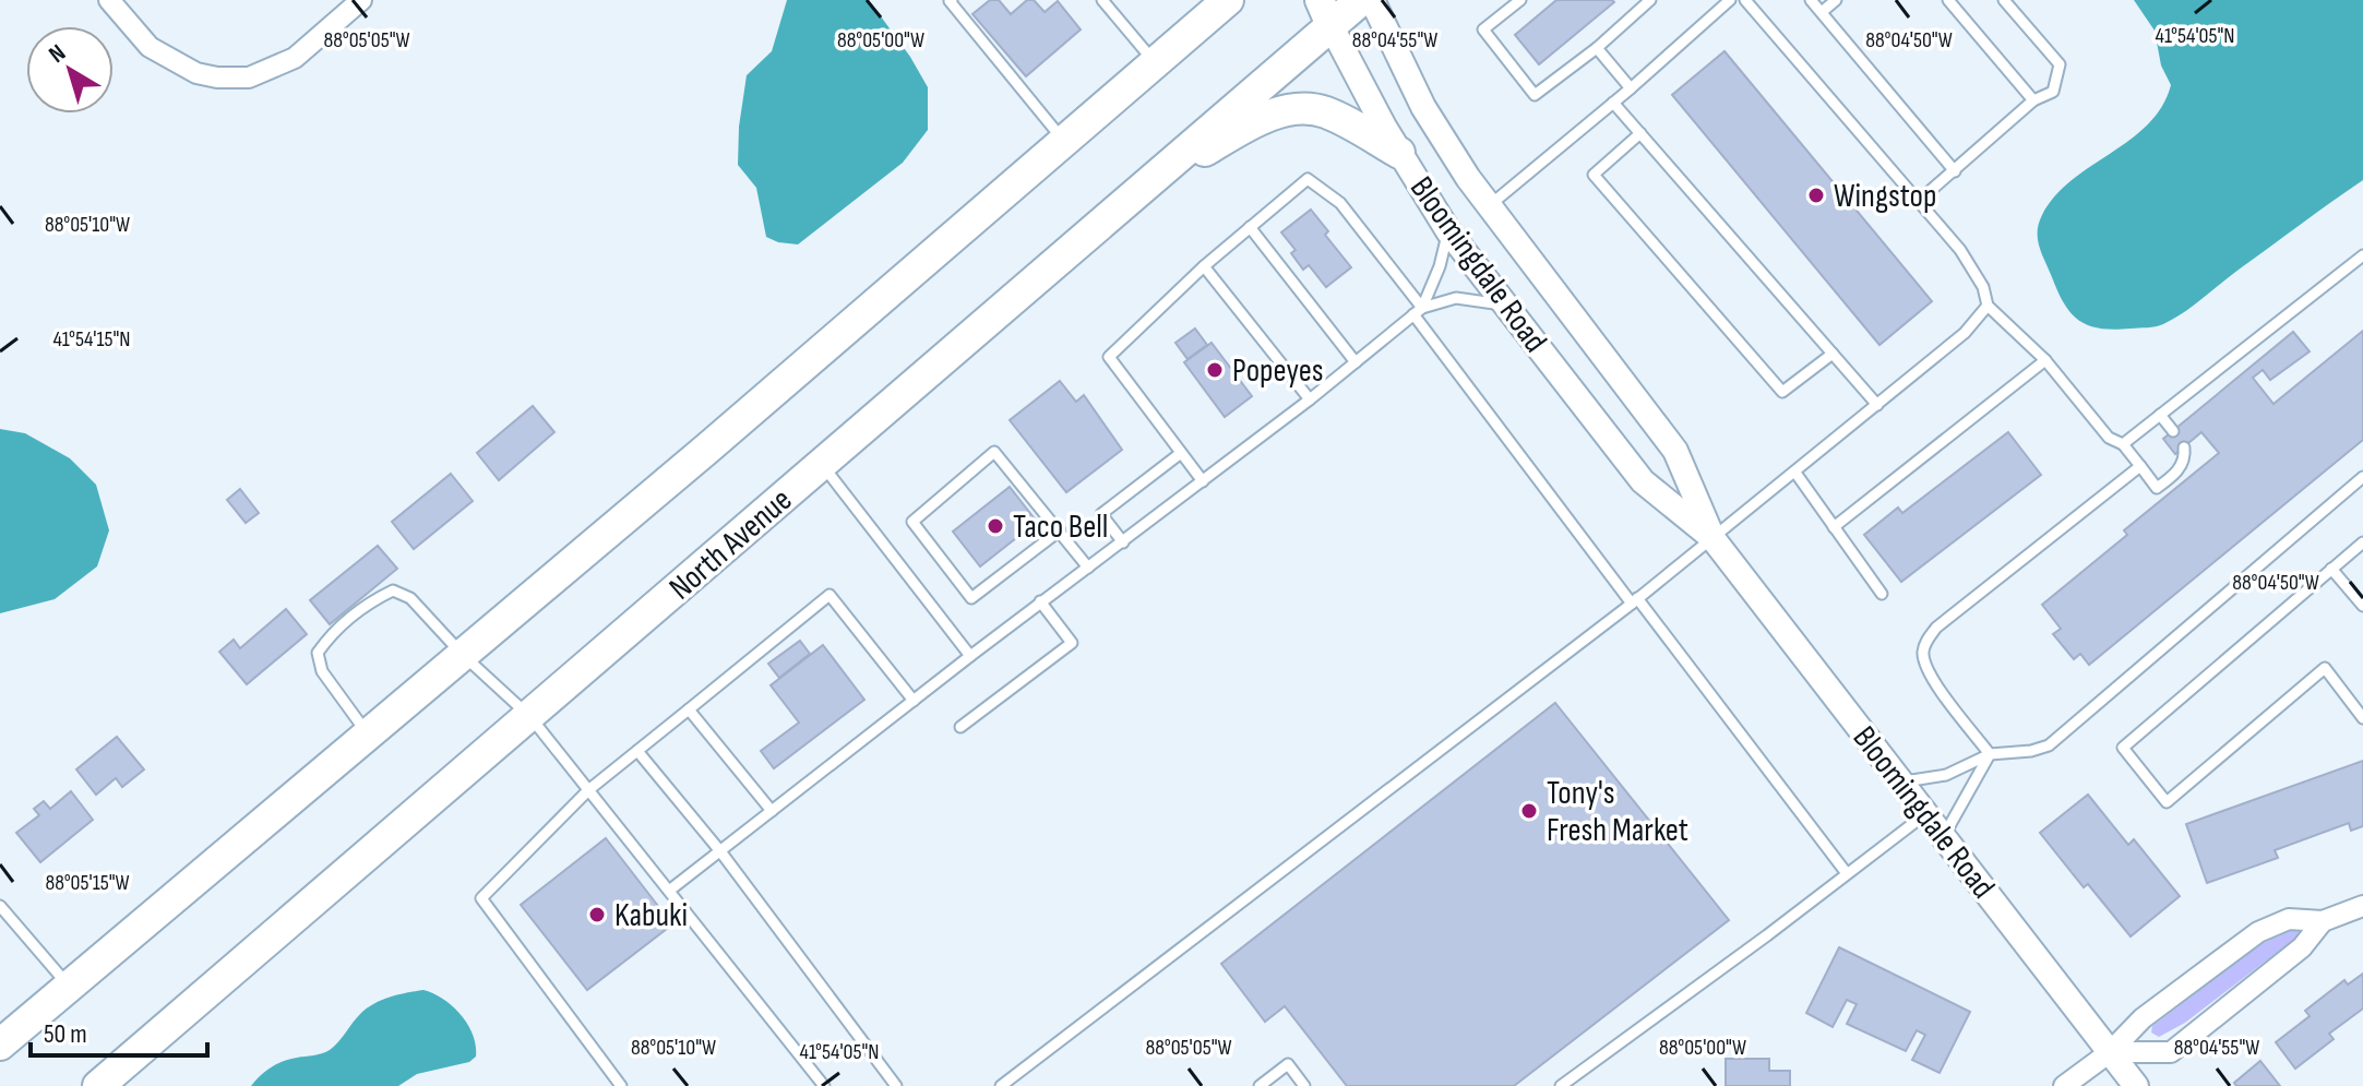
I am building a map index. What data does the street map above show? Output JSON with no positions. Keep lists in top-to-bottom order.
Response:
{
  "streets": {
    "main road": ["North Avenue"],
    "street": ["Bloomingdale Road"]
  },
  "crossings": [
    ["Bloomingdale Road", "North Avenue"]
  ],
  "places": [
    "Wingstop",
    "Popeyes",
    "Taco Bell",
    "Tony's Fresh Market",
    "Kabuki"
  ],
  "scale_bar": "50 m",
  "north": "top left",
  "coordinates": [
    "41°54'05\"N",
    "88°05'05\"W",
    "88°05'00\"W",
    "88°04'55\"W",
    "88°04'50\"W",
    "88°05'10\"W",
    "41°54'15\"N",
    "88°05'15\"W"
  ]
}
